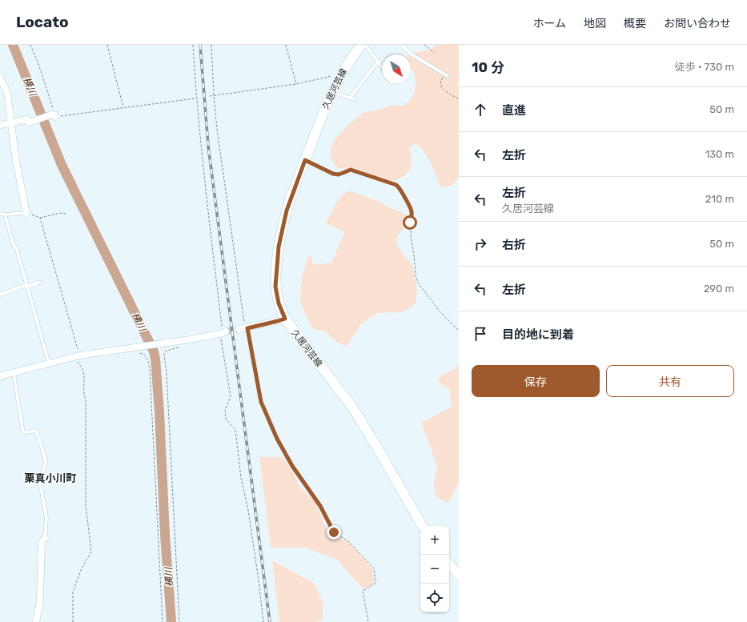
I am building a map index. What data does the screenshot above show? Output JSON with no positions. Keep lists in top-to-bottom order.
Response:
{
  "streets": {
    "main road": ["久居河芸線"]
  },
  "districts": ["栗真小川町"],
  "water": ["横川"],
  "north": "bottom right",
  "page": {
    "header": "Locato",
    "nav": [
      "ホーム",
      "地図",
      "概要",
      "お問い合わせ"
    ],
    "heading": ["10 分", "徒歩 · 730 m"],
    "list": [
      ["直進", "50 m"],
      ["左折", "130 m"],
      ["左折", "久居河芸線", "210 m"],
      ["右折", "50 m"],
      ["左折", "290 m"],
      "目的地に到着"
    ],
    "buttons": ["保存", "共有"],
    "map_buttons": ["+", "−"]
  }
}
